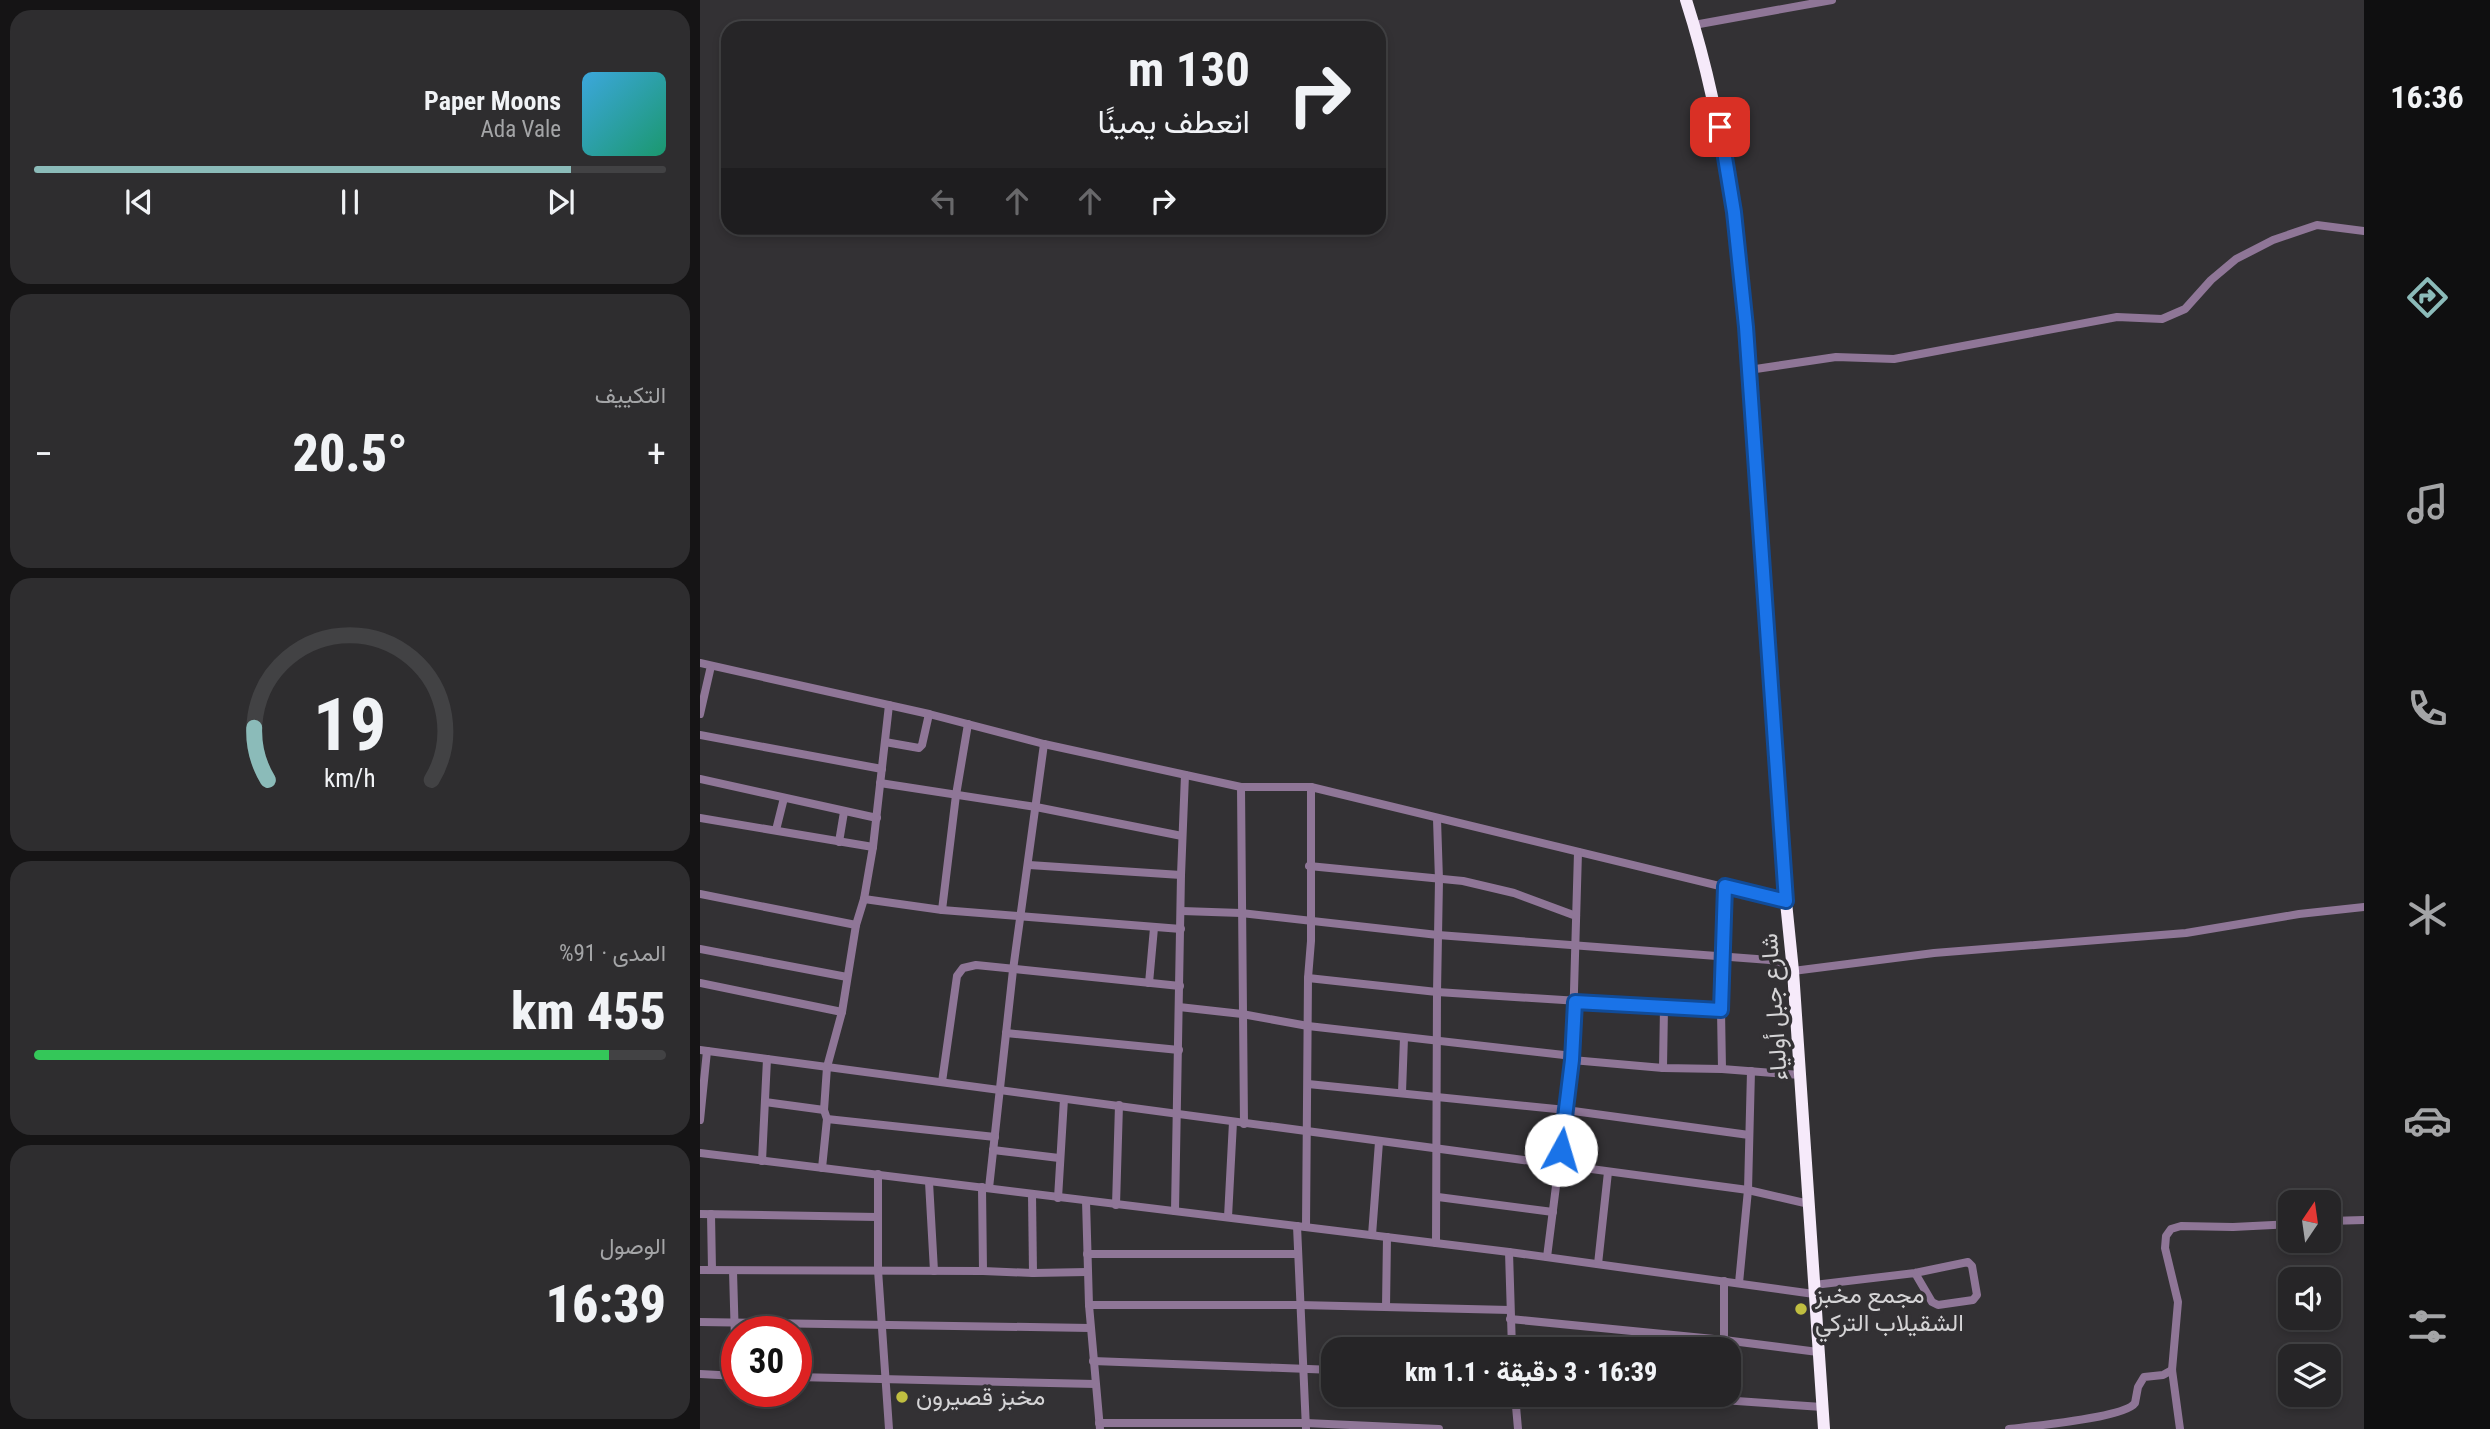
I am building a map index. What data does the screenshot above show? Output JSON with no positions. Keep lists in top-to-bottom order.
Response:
{
  "streets": {
    "highway": ["شارع جبل أولياء"]
  },
  "places": ["مجمع مخبز الشقيلاب التركي", "مخبز قصيرون"],
  "north": "top",
  "page": {
    "tabs": "16:36",
    "turn": ["130 m", "انعطف يمينًا"],
    "song": ["Paper Moons", "Ada Vale"],
    "tile": [
      "التكييف",
      ["المدى · 91%", "455 km"],
      ["الوصول", "16:39"]
    ],
    "heat": ["−", "20.5°", "+"],
    "limit": "30",
    "trip": "16:39 · 3 دقيقة · 1.1 km",
    "gauge": ["19", "km/h"]
  }
}
